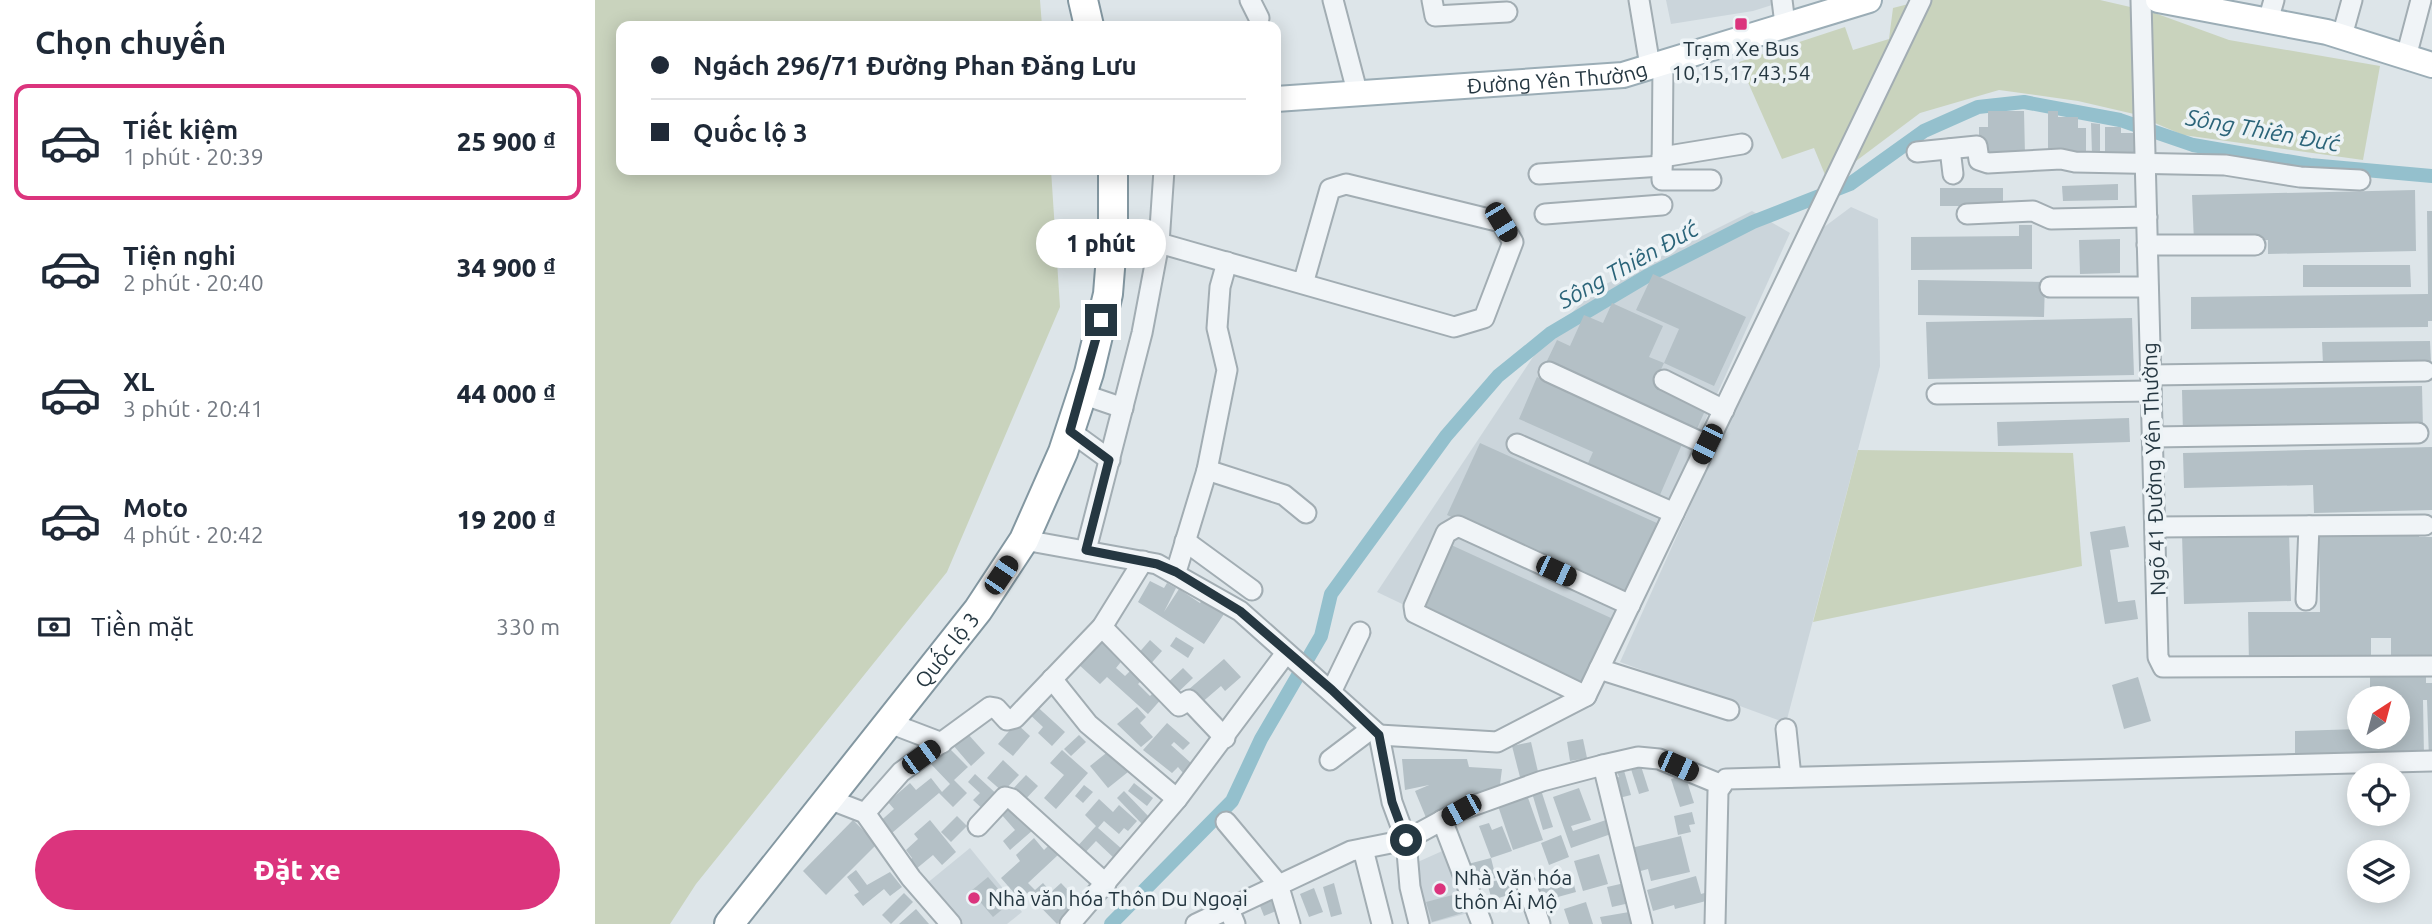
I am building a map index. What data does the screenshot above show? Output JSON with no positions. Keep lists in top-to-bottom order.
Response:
{
  "streets": {
    "highway": ["Quốc lộ 3"],
    "main road": ["Đường Yên Thường"],
    "street": ["Ngõ 41 Đường Yên Thường"]
  },
  "water": ["Sông Thiên Đức"],
  "places": {
    "transit": ["Trạm Xe Bus 10,15,17,43,54"],
    "other": ["Nhà Văn hóa thôn Ái Mộ", "Nhà văn hóa Thôn Du Ngoại"]
  },
  "north": "top right",
  "page": {
    "heading": "Chọn chuyến",
    "banner": ["Ngách 296/71 Đường Phan Đăng Lưu", "Quốc lộ 3"],
    "list": [
      {
        "name": "Tiết kiệm",
        "note": "1 phút · 20:39",
        "value": "25 900 ₫"
      },
      {
        "name": "Tiện nghi",
        "note": "2 phút · 20:40",
        "value": "34 900 ₫"
      },
      {
        "name": "XL",
        "note": "3 phút · 20:41",
        "value": "44 000 ₫"
      },
      {
        "name": "Moto",
        "note": "4 phút · 20:42",
        "value": "19 200 ₫"
      }
    ],
    "bubble": "1 phút",
    "pay": ["Tiền mặt", "330 m"],
    "buttons": "Đặt xe"
  }
}
